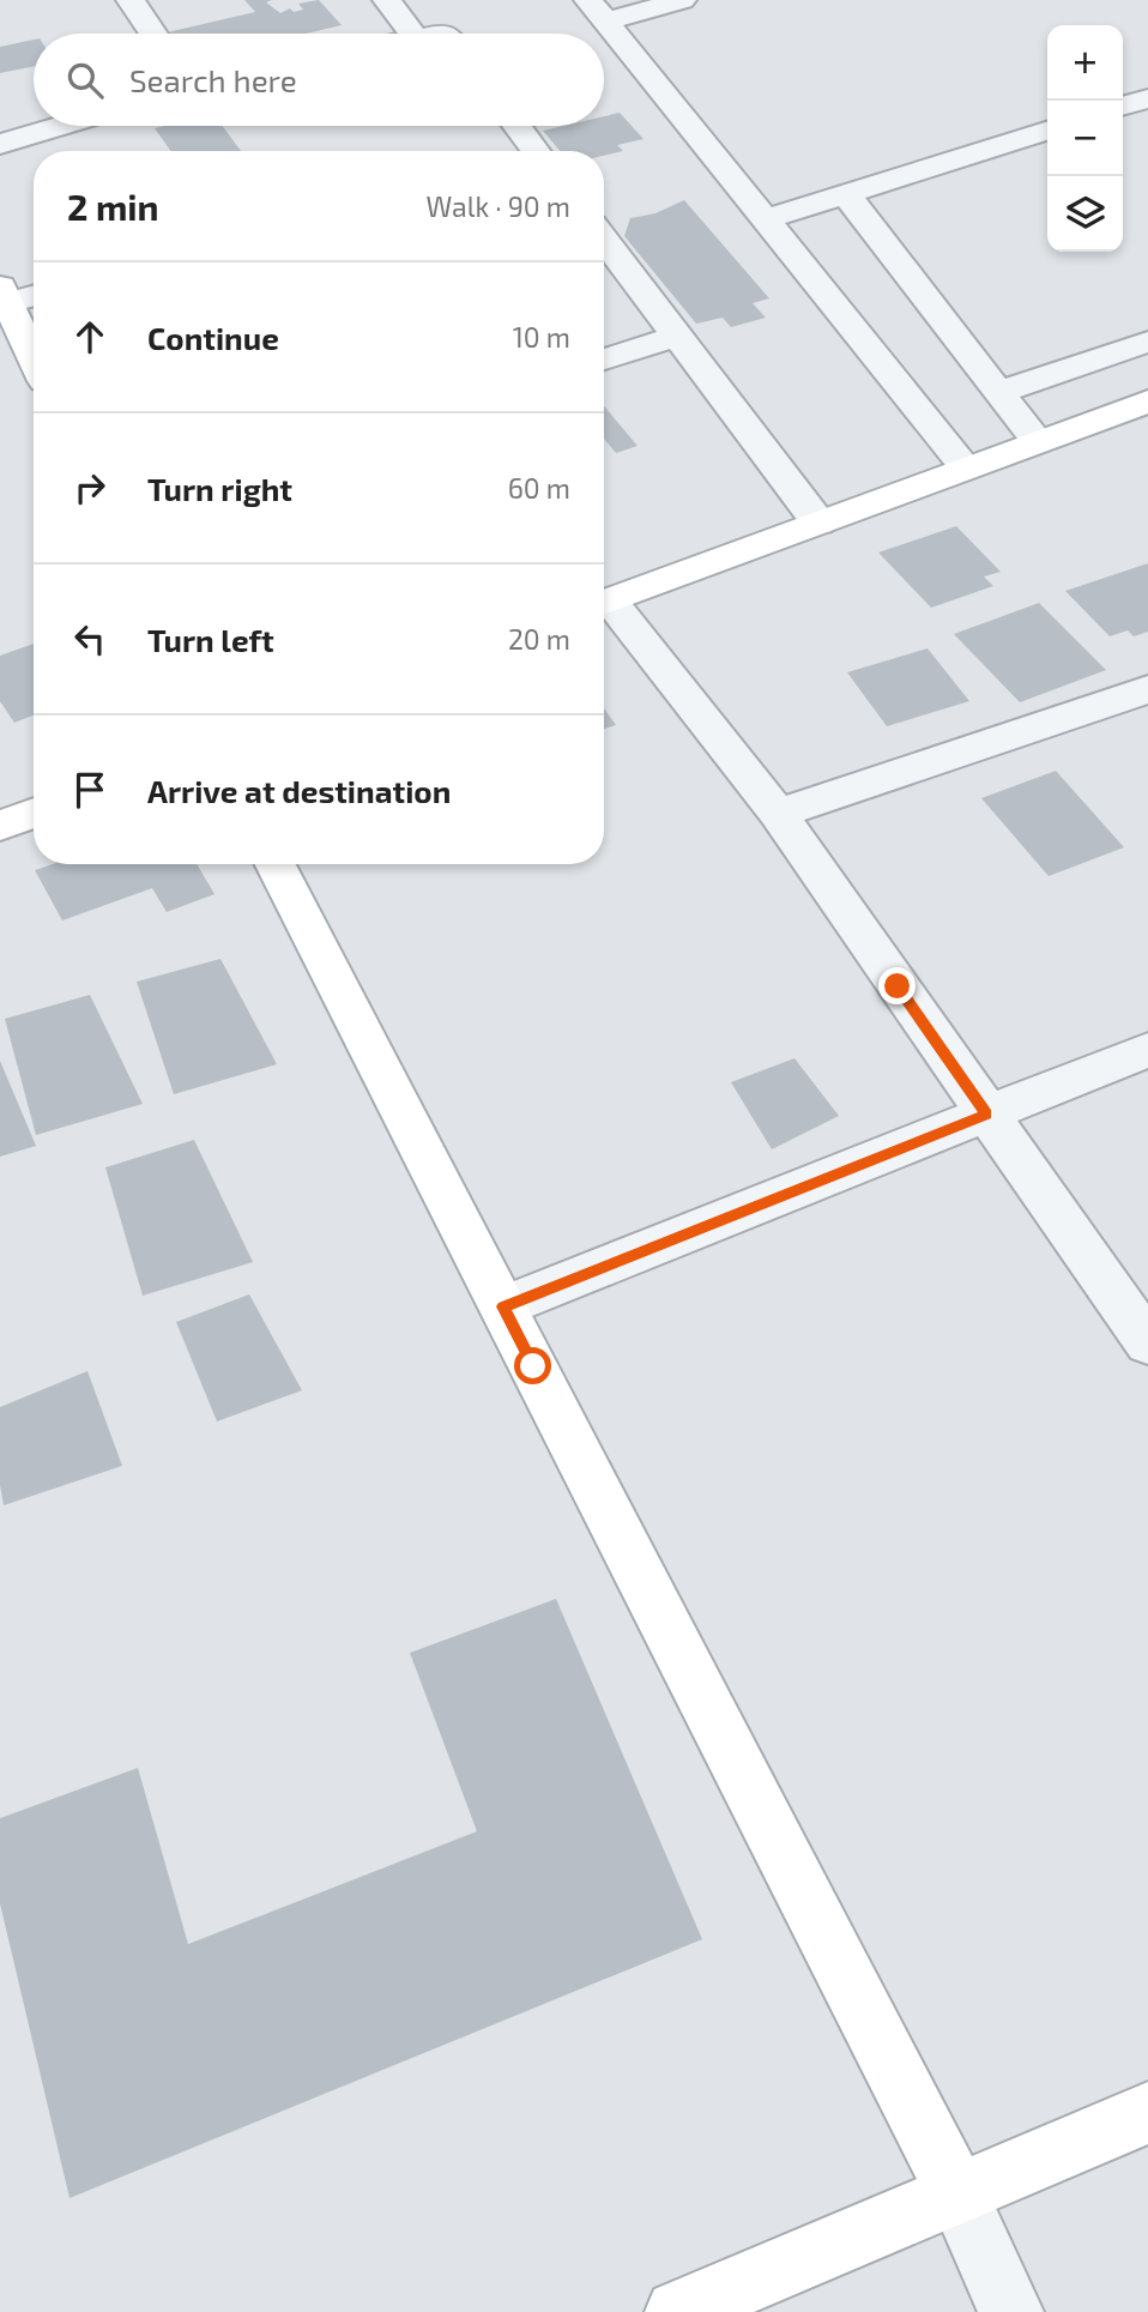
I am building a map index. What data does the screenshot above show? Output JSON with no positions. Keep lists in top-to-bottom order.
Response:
{
  "page": {
    "map_buttons": ["+", "−"],
    "search": "Search here",
    "heading": ["2 min", "Walk · 90 m"],
    "list": [
      ["Continue", "10 m"],
      ["Turn right", "60 m"],
      ["Turn left", "20 m"],
      "Arrive at destination"
    ]
  }
}
